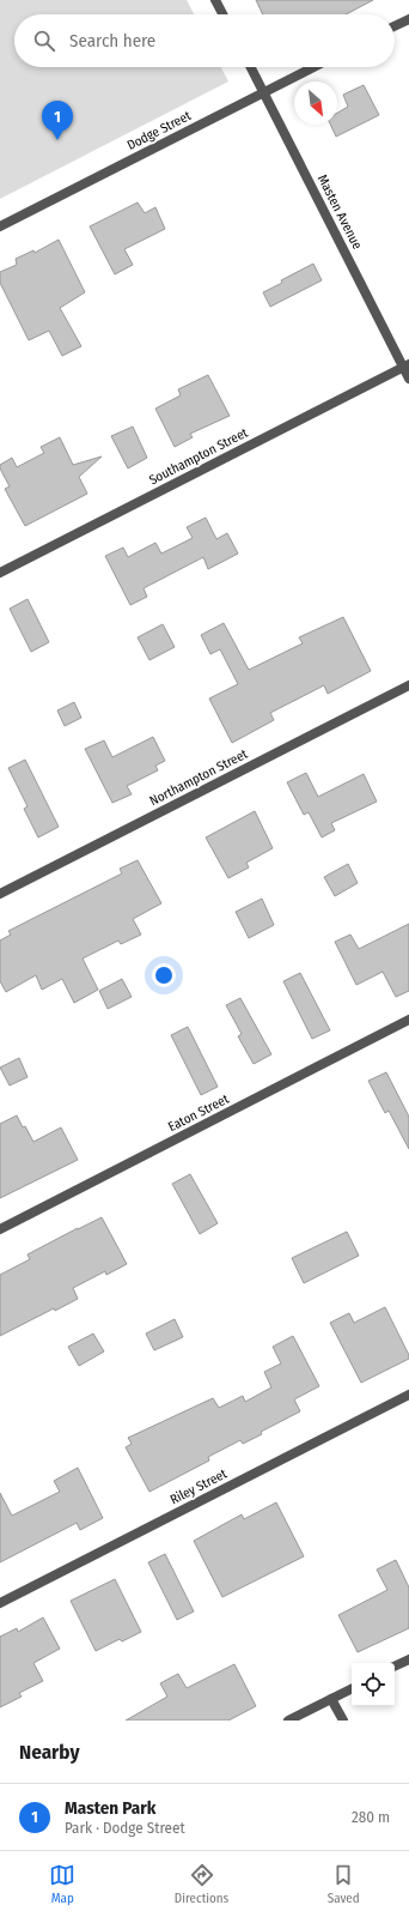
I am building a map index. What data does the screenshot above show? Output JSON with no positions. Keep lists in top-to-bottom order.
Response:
{
  "streets": {
    "street": [
      "Dodge Street",
      "Masten Avenue",
      "Southampton Street",
      "Northampton Street",
      "Eaton Street",
      "Riley Street"
    ]
  },
  "crossings": [
    ["Dodge Street", "Masten Avenue"],
    ["Masten Avenue", "Southampton Street"]
  ],
  "north": "bottom right",
  "page": {
    "search": "Search here",
    "pins": "1",
    "heading": "Nearby",
    "list": [
      {
        "mark": "1",
        "name": "Masten Park",
        "note": "Park · Dodge Street",
        "value": "280 m"
      }
    ],
    "nav": ["Map", "Directions", "Saved"]
  }
}
